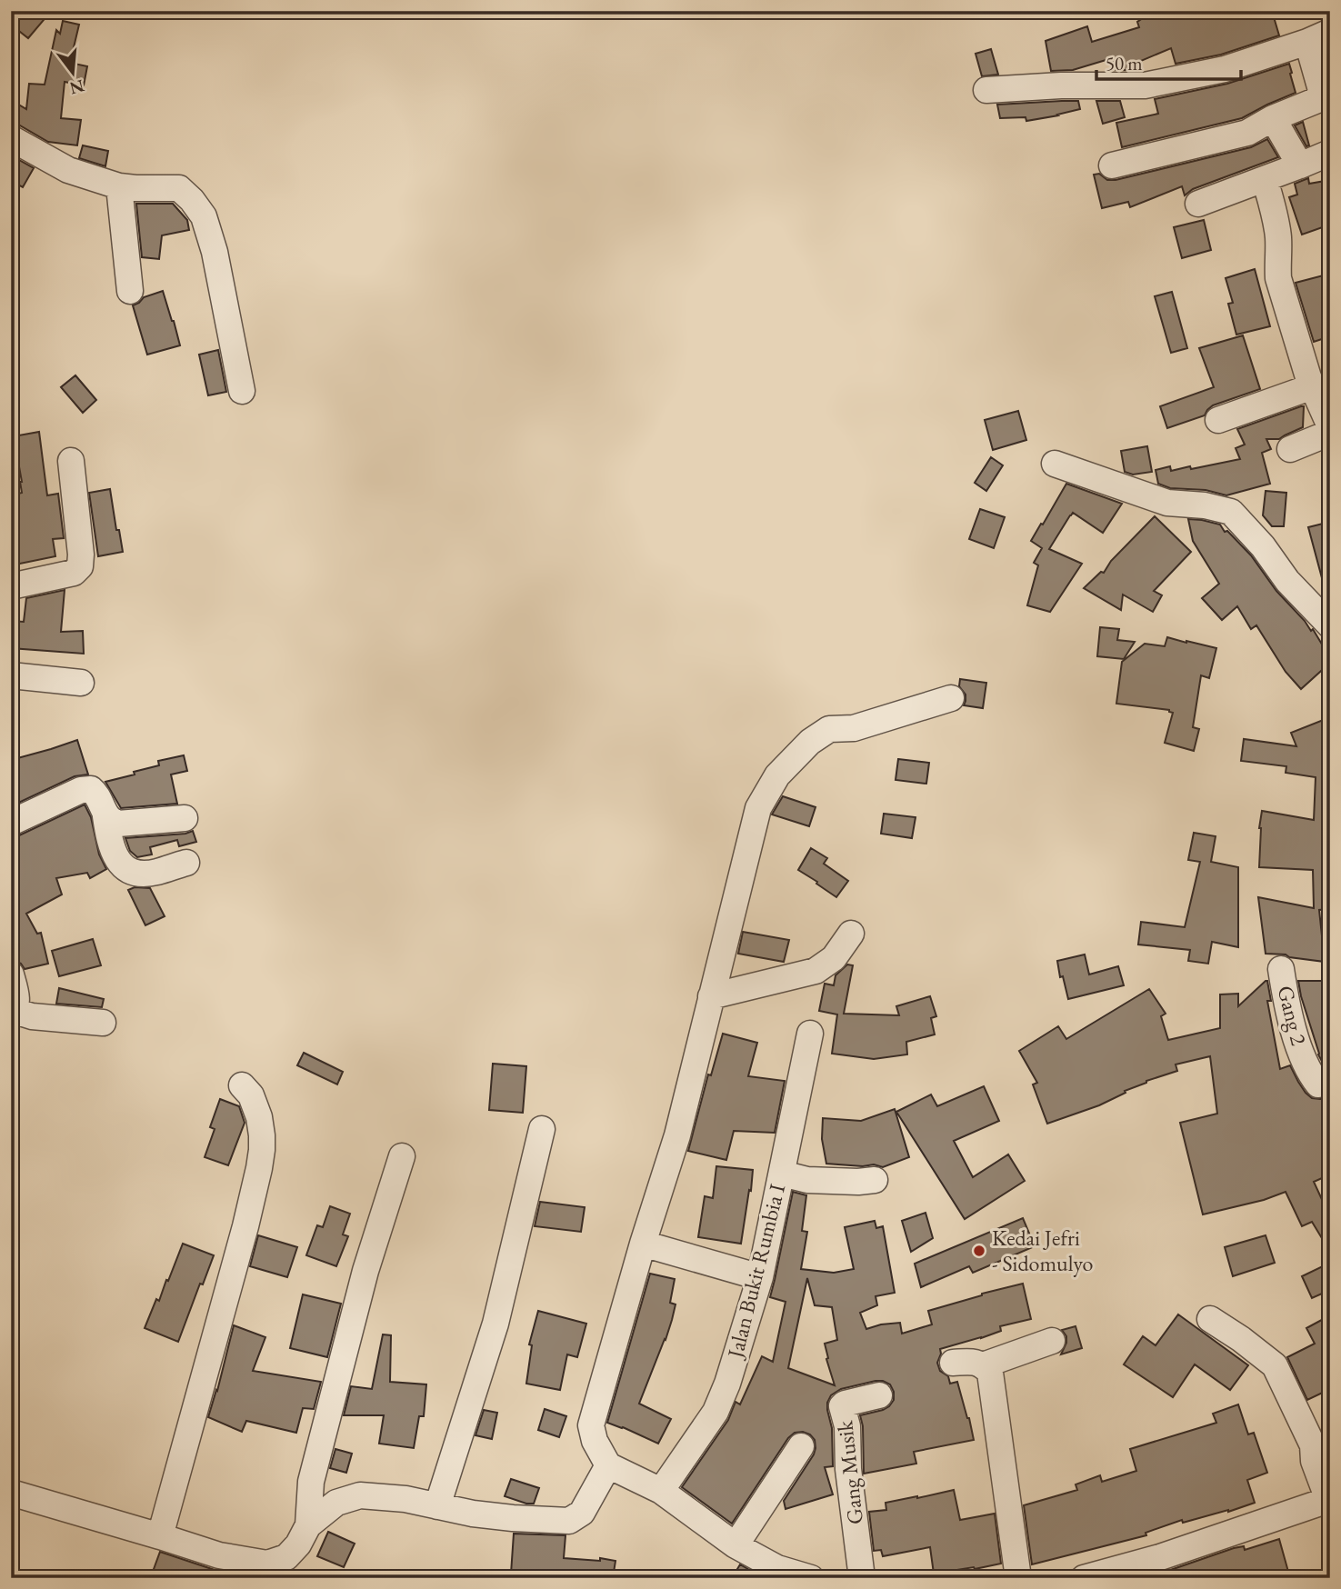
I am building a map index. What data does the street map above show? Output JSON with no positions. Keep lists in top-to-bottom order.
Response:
{
  "streets": {
    "street": ["Gang 2", "Jalan Bukit Rumbia I", "Gang Musik"]
  },
  "places": ["Kedai Jefri - Sidomulyo"],
  "scale_bar": "50 m",
  "north": "bottom"
}
